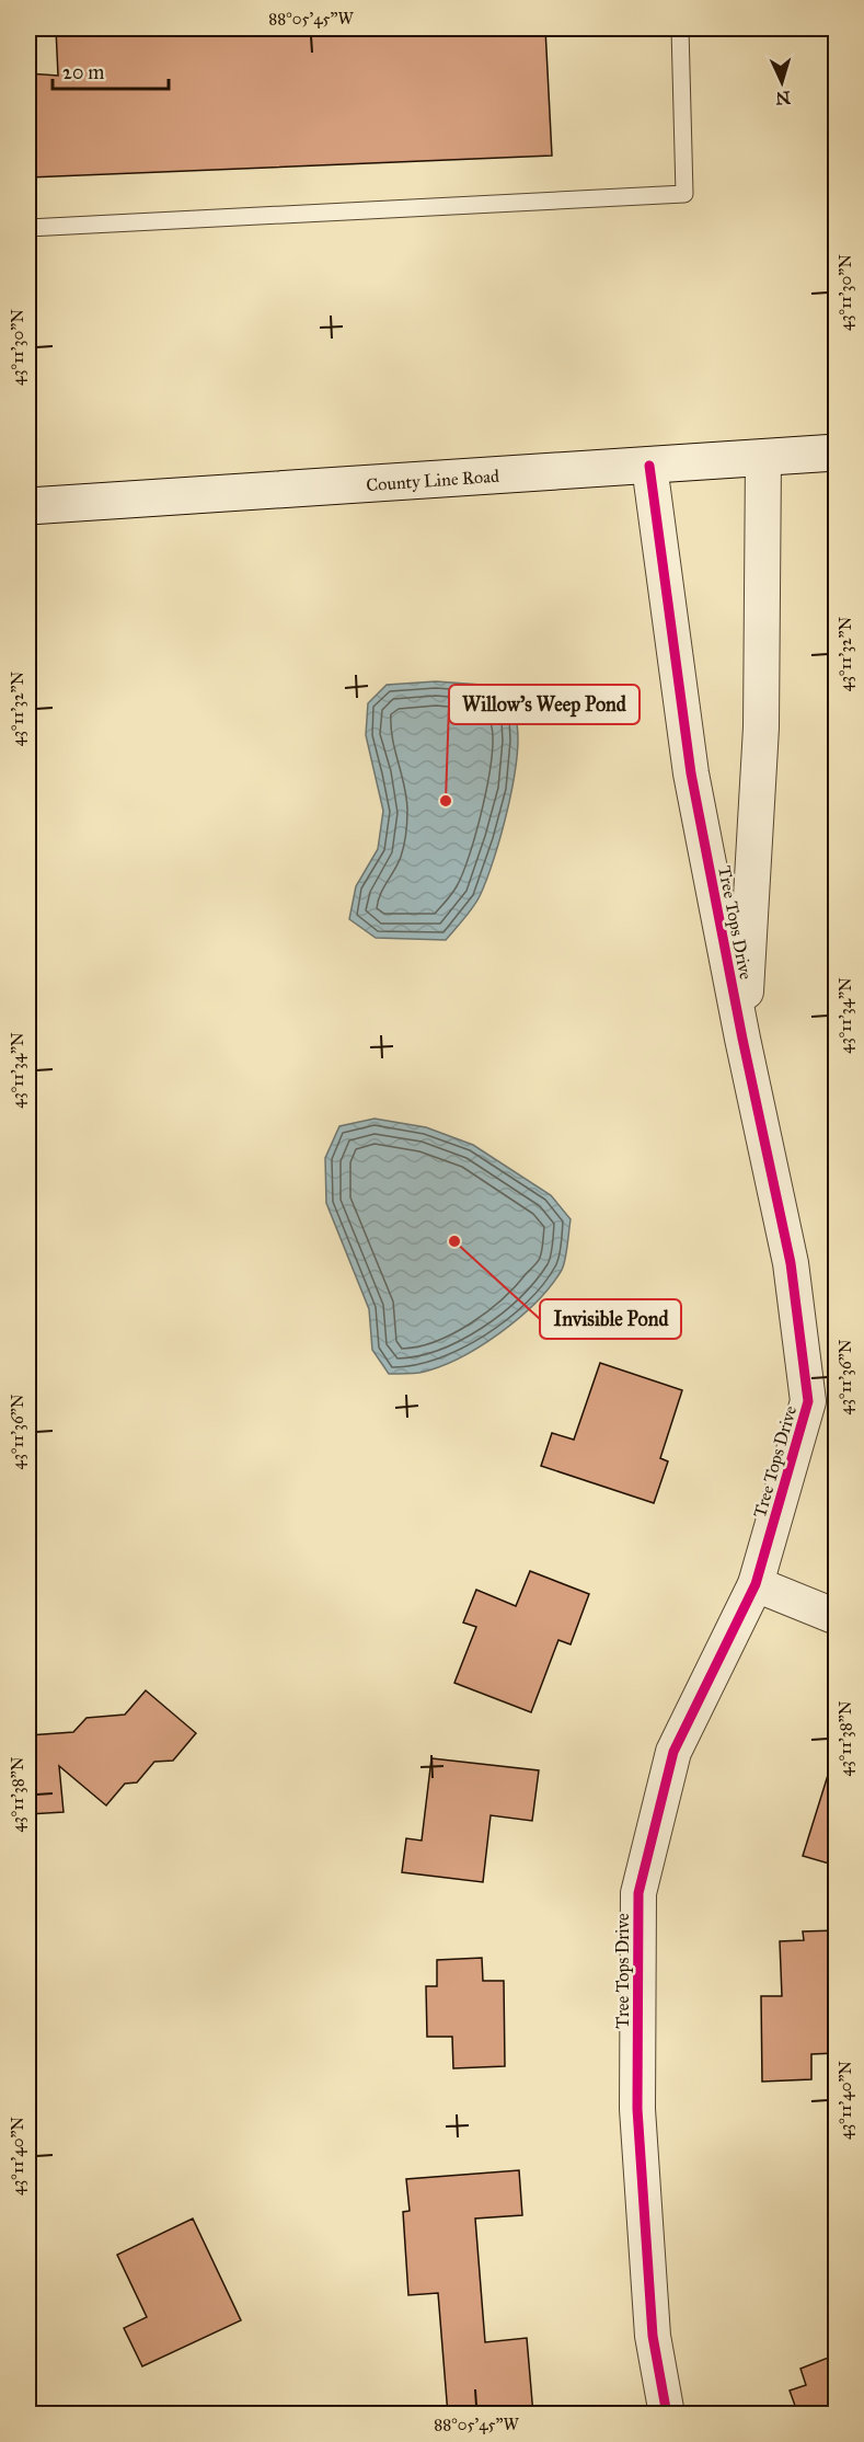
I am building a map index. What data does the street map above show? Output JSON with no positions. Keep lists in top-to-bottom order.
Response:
{
  "streets": {
    "main road": ["County Line Road"],
    "street": ["Tree Tops Drive"]
  },
  "crossings": [
    ["County Line Road", "Tree Tops Drive"]
  ],
  "places": ["Willow's Weep Pond", "Invisible Pond"],
  "scale_bar": "20 m",
  "north": "bottom",
  "coordinates": [
    "88°05'45\"W",
    "43°11'30\"N",
    "43°11'32\"N",
    "43°11'34\"N",
    "43°11'36\"N",
    "43°11'38\"N",
    "43°11'40\"N"
  ]
}
